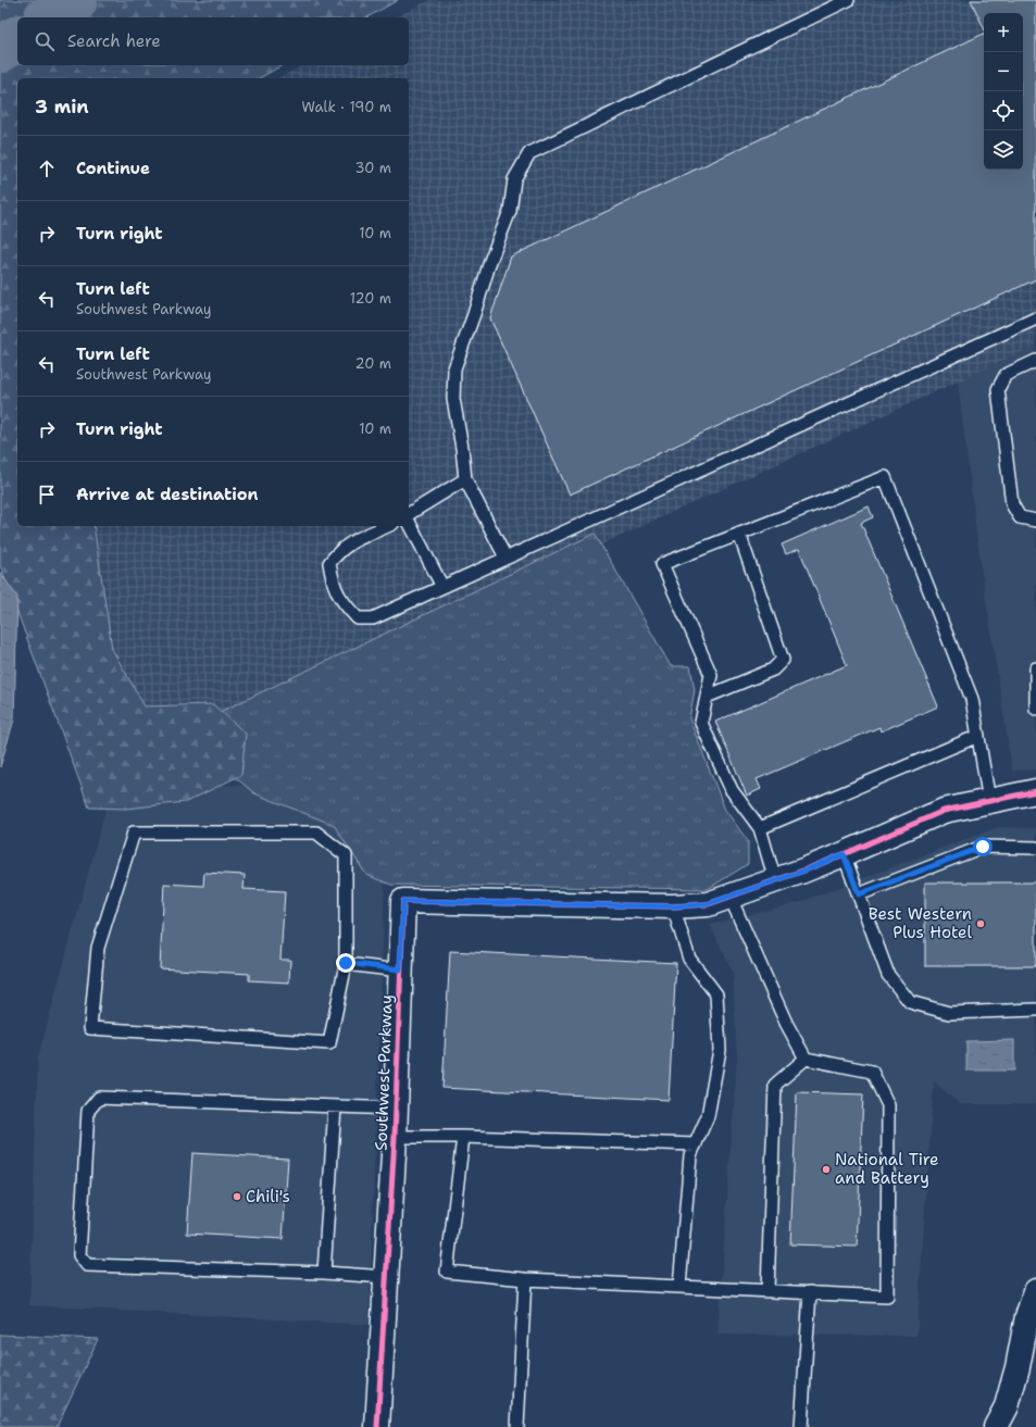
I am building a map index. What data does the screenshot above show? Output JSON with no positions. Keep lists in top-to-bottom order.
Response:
{
  "streets": {
    "street": ["Southwest Parkway"]
  },
  "places": ["Best Western Plus Hotel", "National Tire and Battery", "Chili's"],
  "page": {
    "map_buttons": ["+", "−"],
    "search": "Search here",
    "heading": ["3 min", "Walk · 190 m"],
    "list": [
      ["Continue", "30 m"],
      ["Turn right", "10 m"],
      ["Turn left", "Southwest Parkway", "120 m"],
      ["Turn left", "Southwest Parkway", "20 m"],
      ["Turn right", "10 m"],
      "Arrive at destination"
    ]
  }
}
